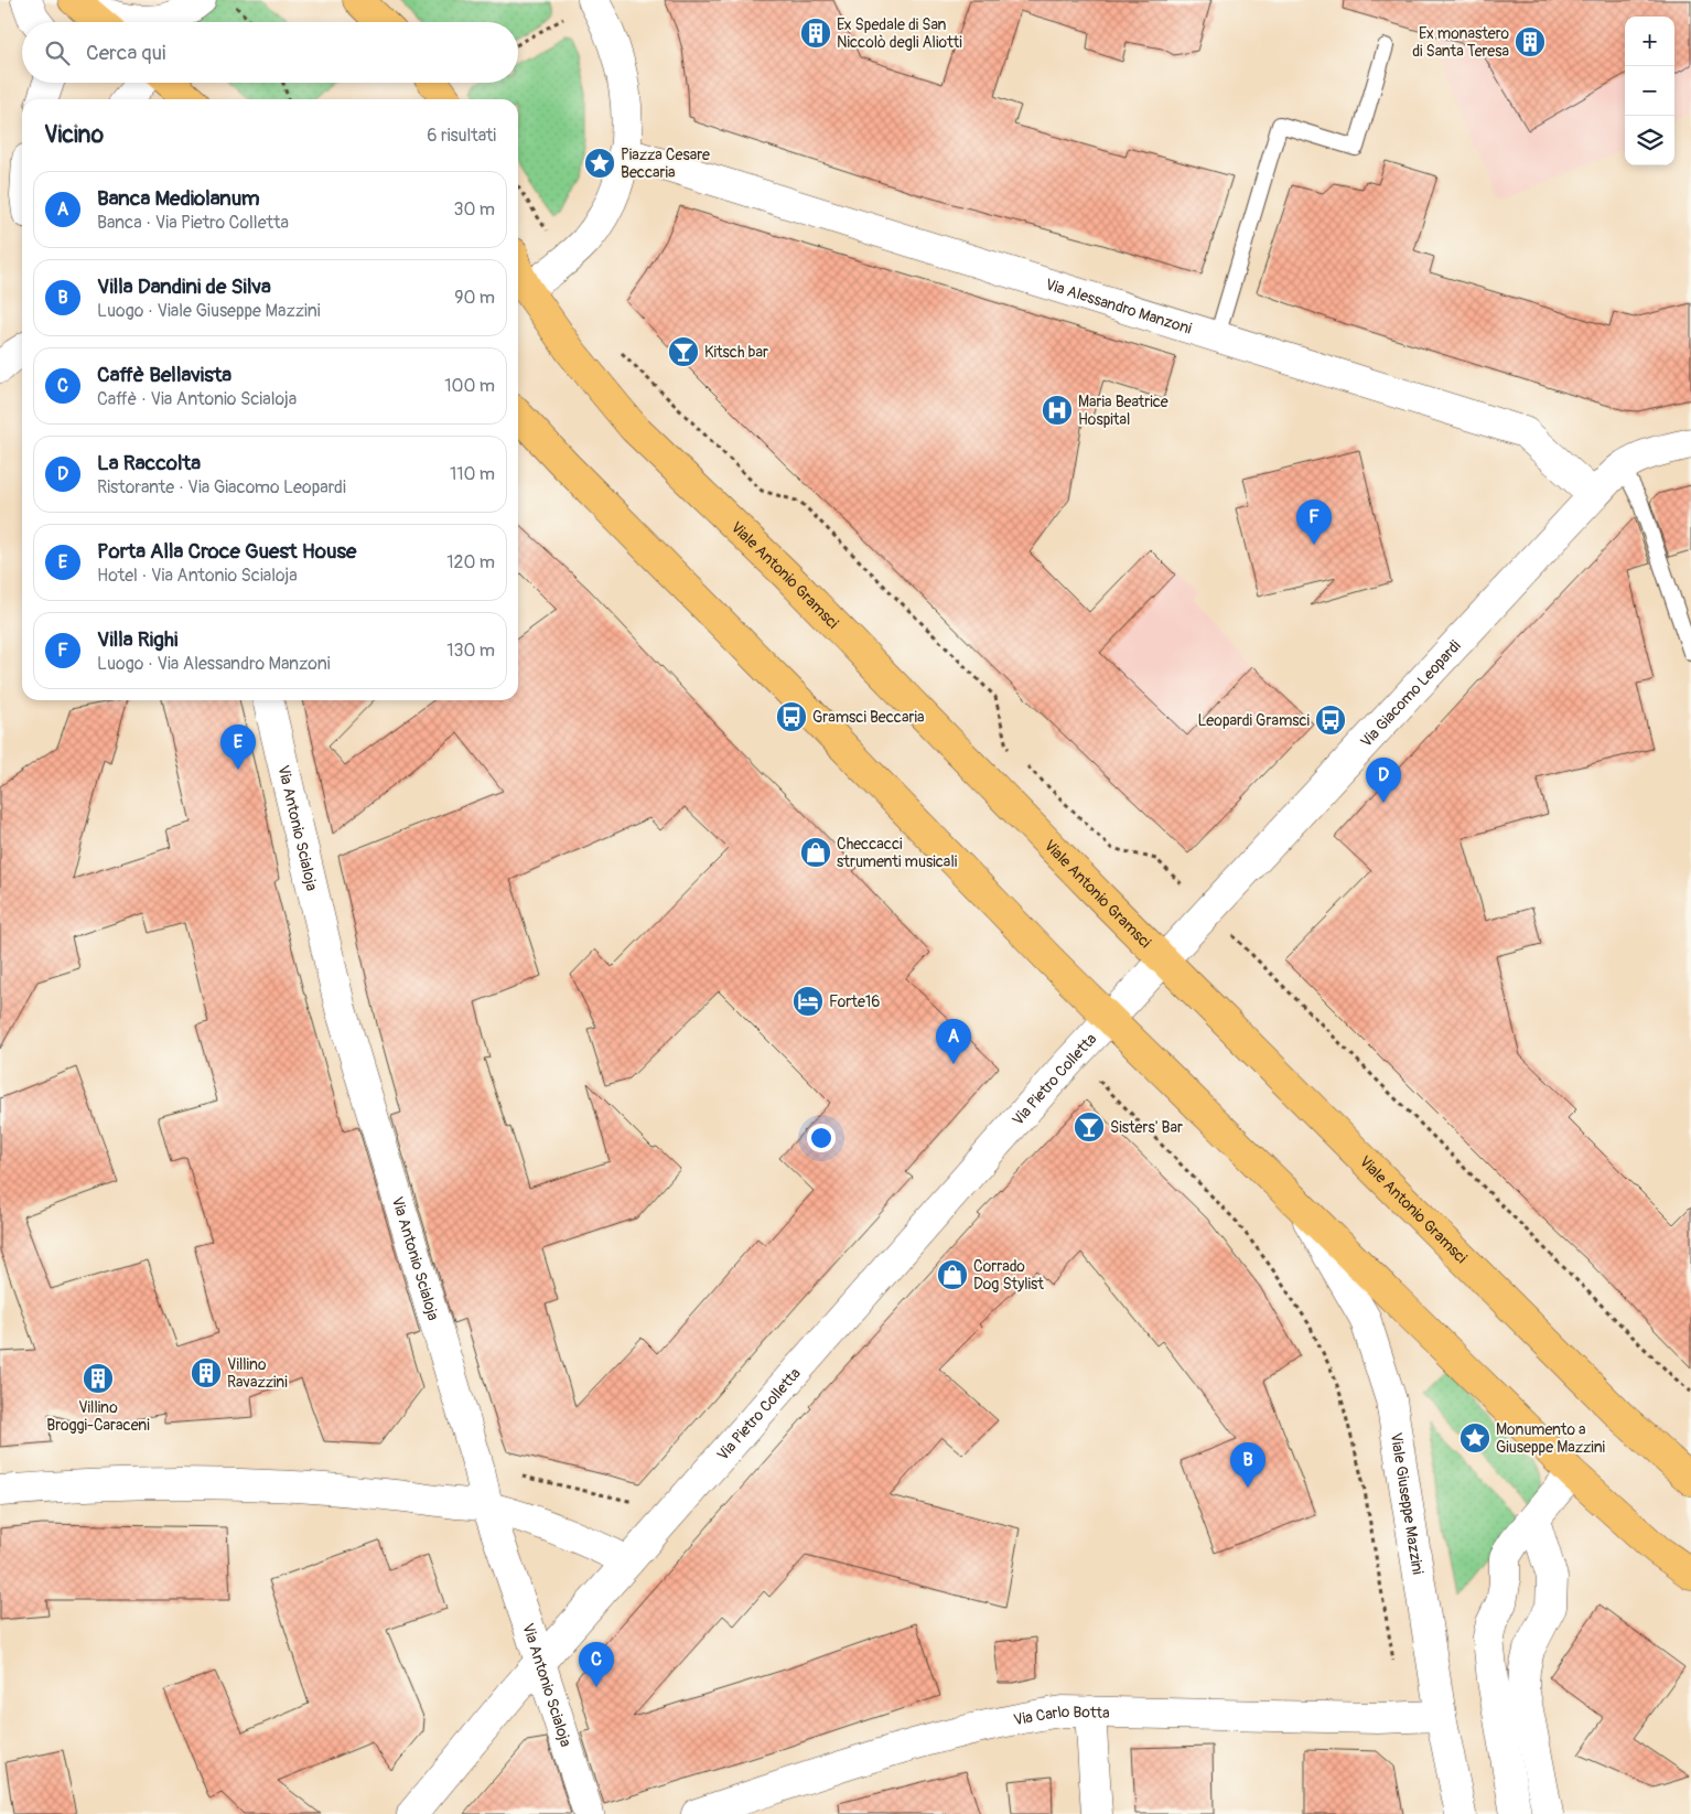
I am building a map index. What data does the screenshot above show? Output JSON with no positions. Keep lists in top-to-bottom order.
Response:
{
  "streets": {
    "main road": ["Viale Antonio Gramsci"],
    "street": [
      "Via Alessandro Manzoni",
      "Via Giacomo Leopardi",
      "Via Antonio Scialoja",
      "Via Pietro Colletta",
      "Viale Giuseppe Mazzini",
      "Via Carlo Botta"
    ]
  },
  "crossings": [
    ["Via Alessandro Manzoni", "Via Giacomo Leopardi"],
    ["Viale Antonio Gramsci", "Via Giacomo Leopardi"],
    ["Via Giacomo Leopardi", "Via Pietro Colletta"],
    ["Via Antonio Scialoja", "Via Pietro Colletta"],
    ["Viale Giuseppe Mazzini", "Via Carlo Botta"]
  ],
  "places": {
    "building": [
      "Ex Spedale di San Niccolò degli Aliotti",
      "Ex monastero di Santa Teresa",
      "Villino Ravazzini",
      "Villino Broggi-Caraceni"
    ],
    "place": ["Piazza Cesare Beccaria", "Monumento a Giuseppe Mazzini"],
    "bar": ["Kitsch bar", "Sisters' Bar"],
    "hospital": ["Maria Beatrice Hospital"],
    "bus stop": ["Gramsci Beccaria", "Leopardi Gramsci"],
    "shop": ["Checcacci strumenti musicali", "Corrado Dog Stylist"],
    "hotel": ["Forte16"]
  },
  "page": {
    "map_buttons": ["+", "−"],
    "search": "Cerca qui",
    "heading": ["Vicino", "6 risultati"],
    "list": [
      {
        "mark": "A",
        "name": "Banca Mediolanum",
        "note": "Banca · Via Pietro Colletta",
        "value": "30 m"
      },
      {
        "mark": "B",
        "name": "Villa Dandini de Silva",
        "note": "Luogo · Viale Giuseppe Mazzini",
        "value": "90 m"
      },
      {
        "mark": "C",
        "name": "Caffè Bellavista",
        "note": "Caffè · Via Antonio Scialoja",
        "value": "100 m"
      },
      {
        "mark": "D",
        "name": "La Raccolta",
        "note": "Ristorante · Via Giacomo Leopardi",
        "value": "110 m"
      },
      {
        "mark": "E",
        "name": "Porta Alla Croce Guest House",
        "note": "Hotel · Via Antonio Scialoja",
        "value": "120 m"
      },
      {
        "mark": "F",
        "name": "Villa Righi",
        "note": "Luogo · Via Alessandro Manzoni",
        "value": "130 m"
      }
    ],
    "pins": [
      "F",
      "E",
      "D",
      "A",
      "B",
      "C"
    ]
  }
}
